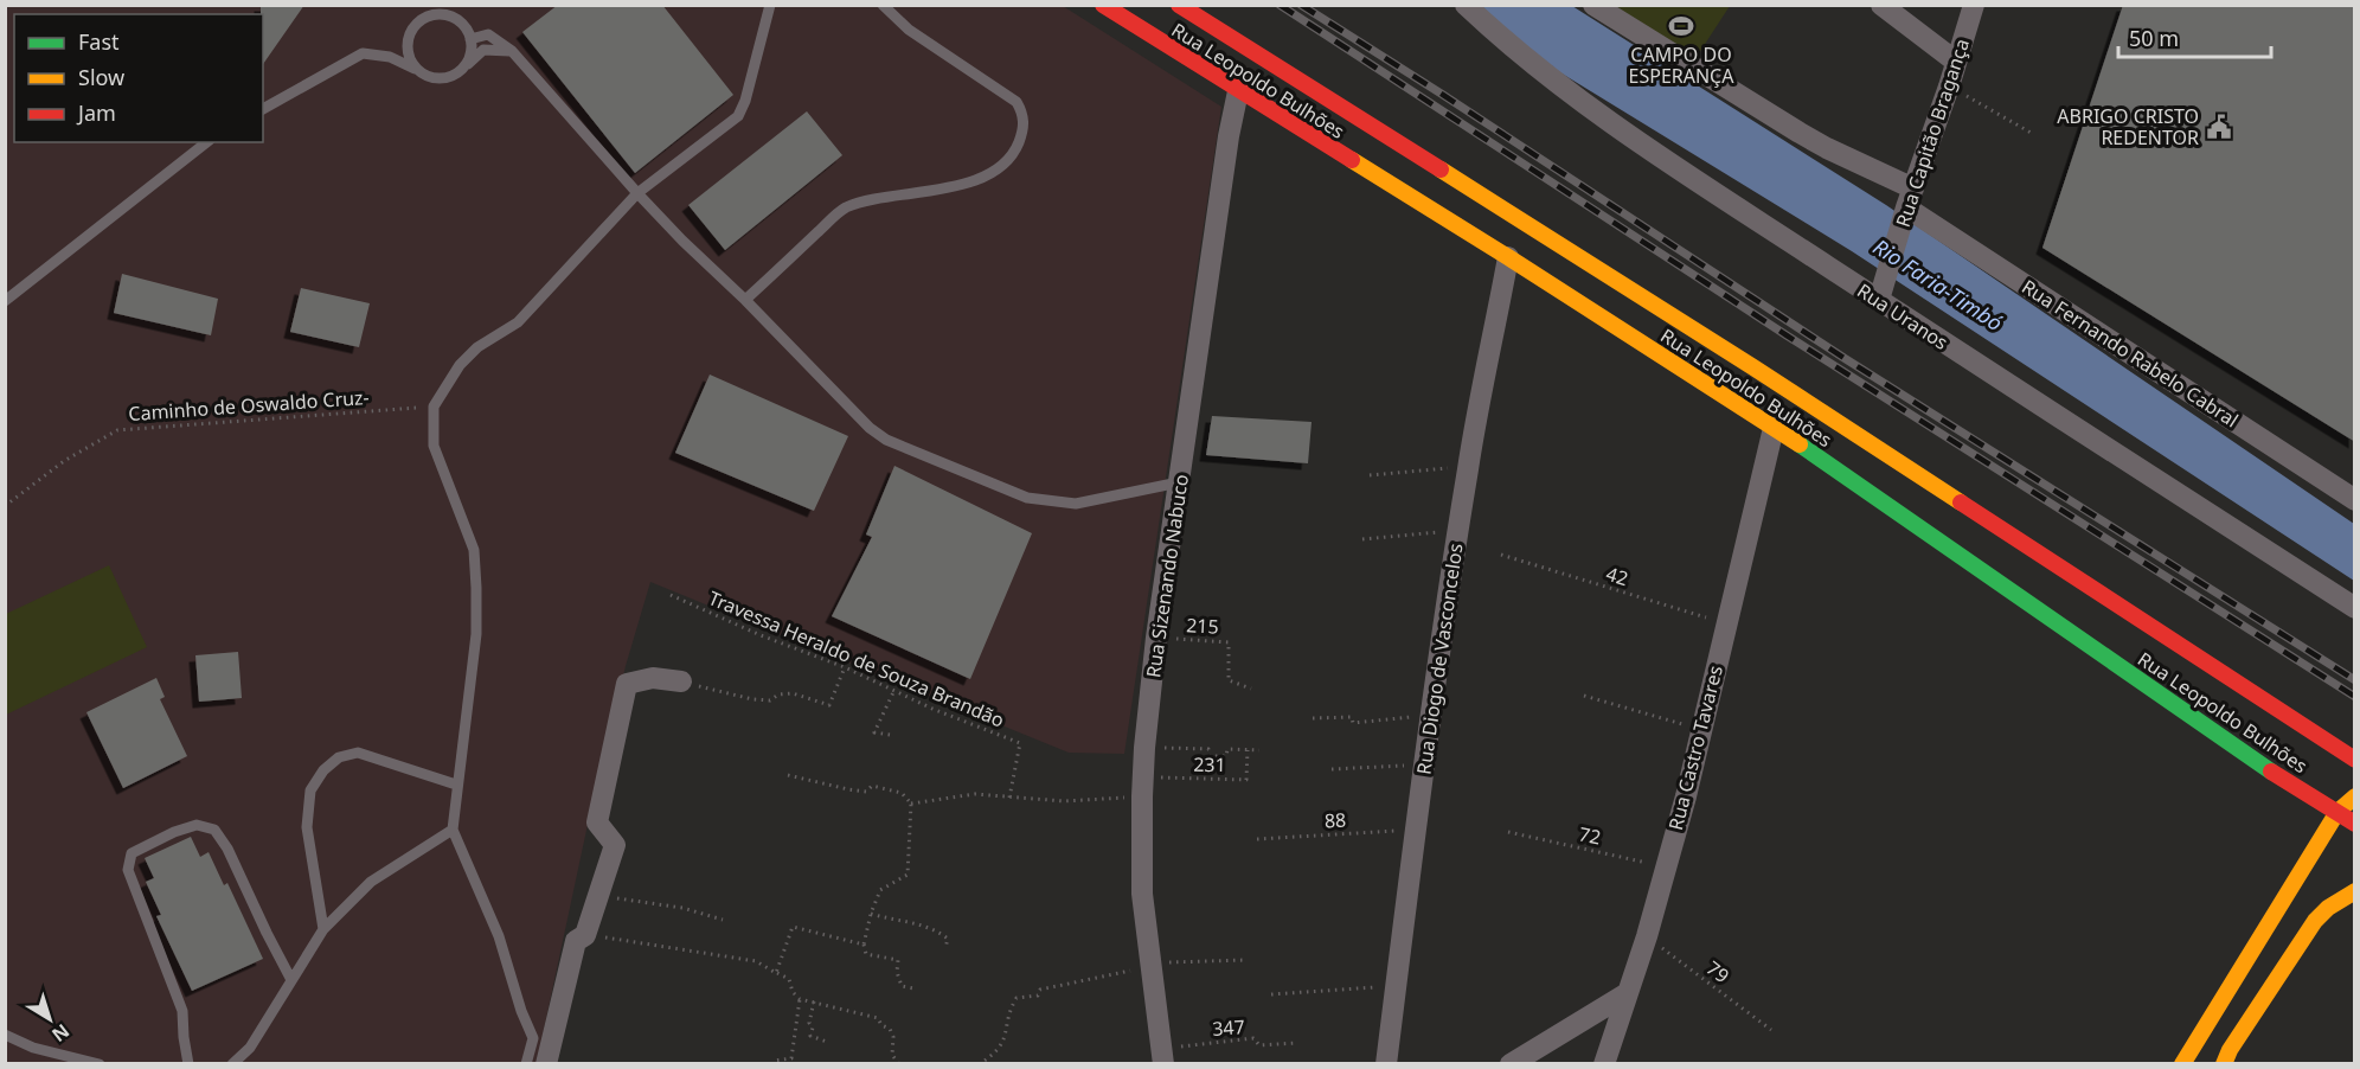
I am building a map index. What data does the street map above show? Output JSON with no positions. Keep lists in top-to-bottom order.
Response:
{
  "streets": {
    "main road": ["Rua Leopoldo Bulhões"],
    "street": [
      "Rua Capitão Bragança",
      "Rua Uranos",
      "Rua Fernando Rabelo Cabral",
      "Rua Sizenando Nabuco",
      "Rua Diogo de Vasconcelos",
      "Rua Castro Tavares"
    ],
    "path": [
      "Caminho de Oswaldo Cruz-",
      "42",
      "215",
      "Travessa Heraldo de Souza Brandão",
      "231",
      "88",
      "72",
      "79",
      "347"
    ]
  },
  "crossings": [
    ["Rua Leopoldo Bulhões", "Rua Sizenando Nabuco"],
    ["Rua Leopoldo Bulhões", "Rua Diogo de Vasconcelos"],
    ["Rua Leopoldo Bulhões", "Rua Castro Tavares"],
    ["Rua Capitão Bragança", "Rua Uranos"],
    ["Rua Capitão Bragança", "Rua Fernando Rabelo Cabral"],
    ["Rua Sizenando Nabuco", "215"],
    ["Rua Sizenando Nabuco", "231"],
    ["Rua Sizenando Nabuco", "347"],
    ["42", "Rua Castro Tavares"],
    ["Rua Diogo de Vasconcelos", "88"],
    ["Rua Castro Tavares", "72"],
    ["Rua Castro Tavares", "79"]
  ],
  "water": ["Rio Faria-Timbó"],
  "places": {
    "sports": ["CAMPO DO ESPERANÇA"],
    "public building": ["ABRIGO CRISTO REDENTOR"]
  },
  "legend": ["Fast", "Slow", "Jam"],
  "scale_bar": "50 m",
  "north": "bottom right"
}
